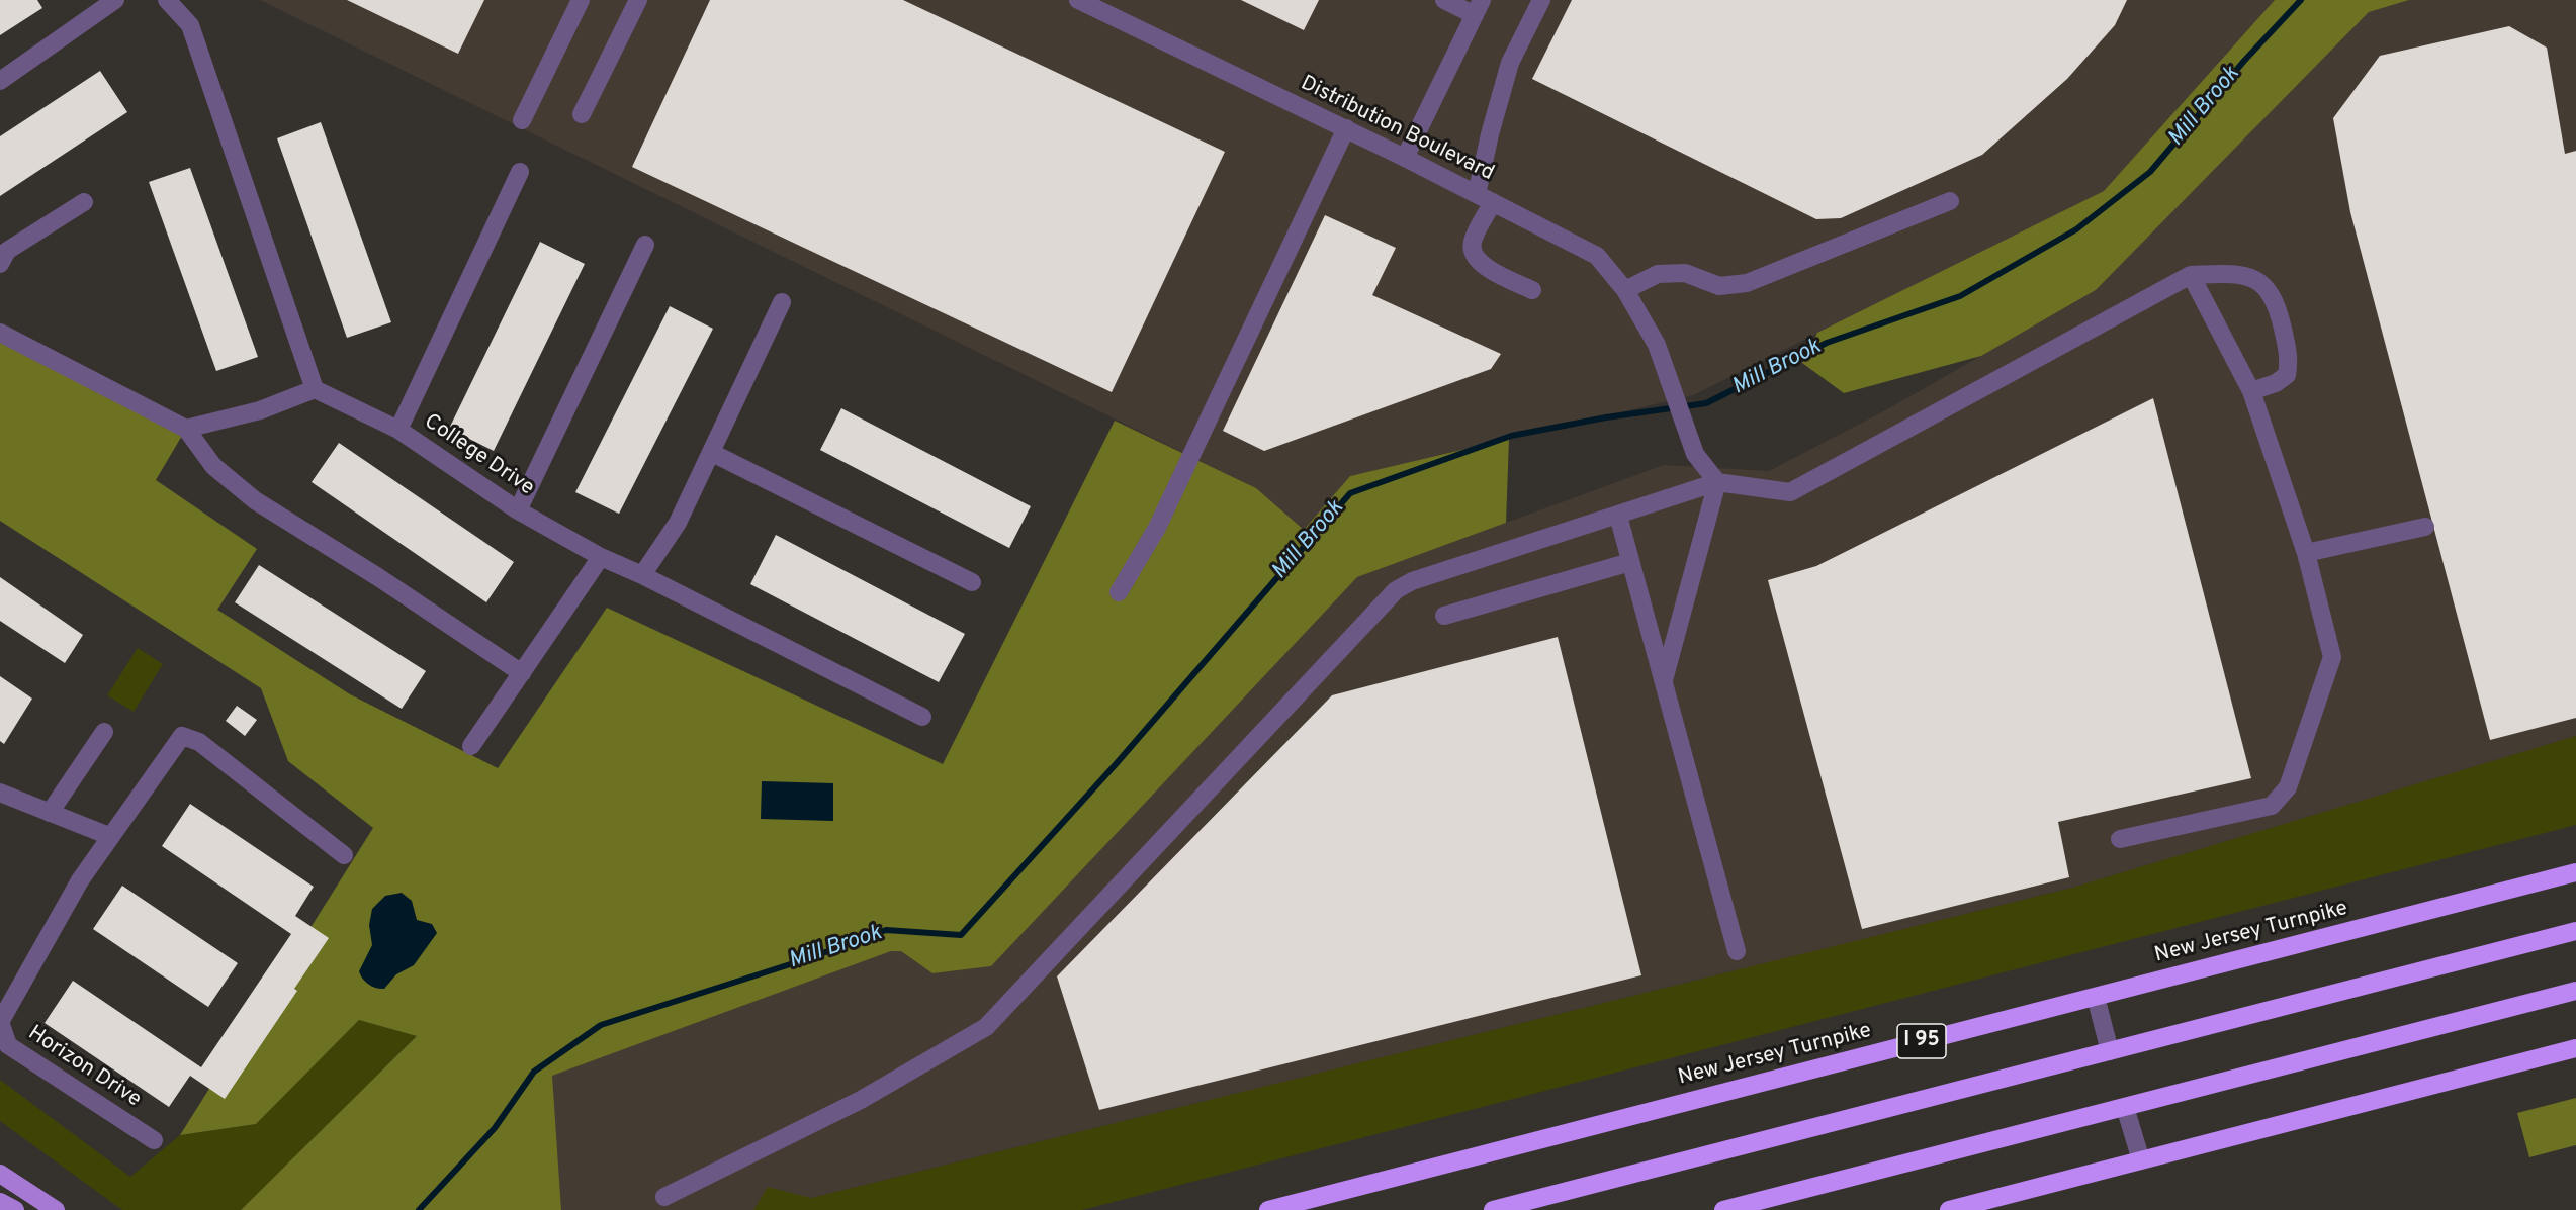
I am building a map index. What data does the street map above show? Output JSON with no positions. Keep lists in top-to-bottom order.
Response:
{
  "streets": {
    "highway": ["New Jersey Turnpike", "I 95"],
    "street": ["Distribution Boulevard", "College Drive", "Horizon Drive"]
  },
  "water": ["Mill Brook"]
}
